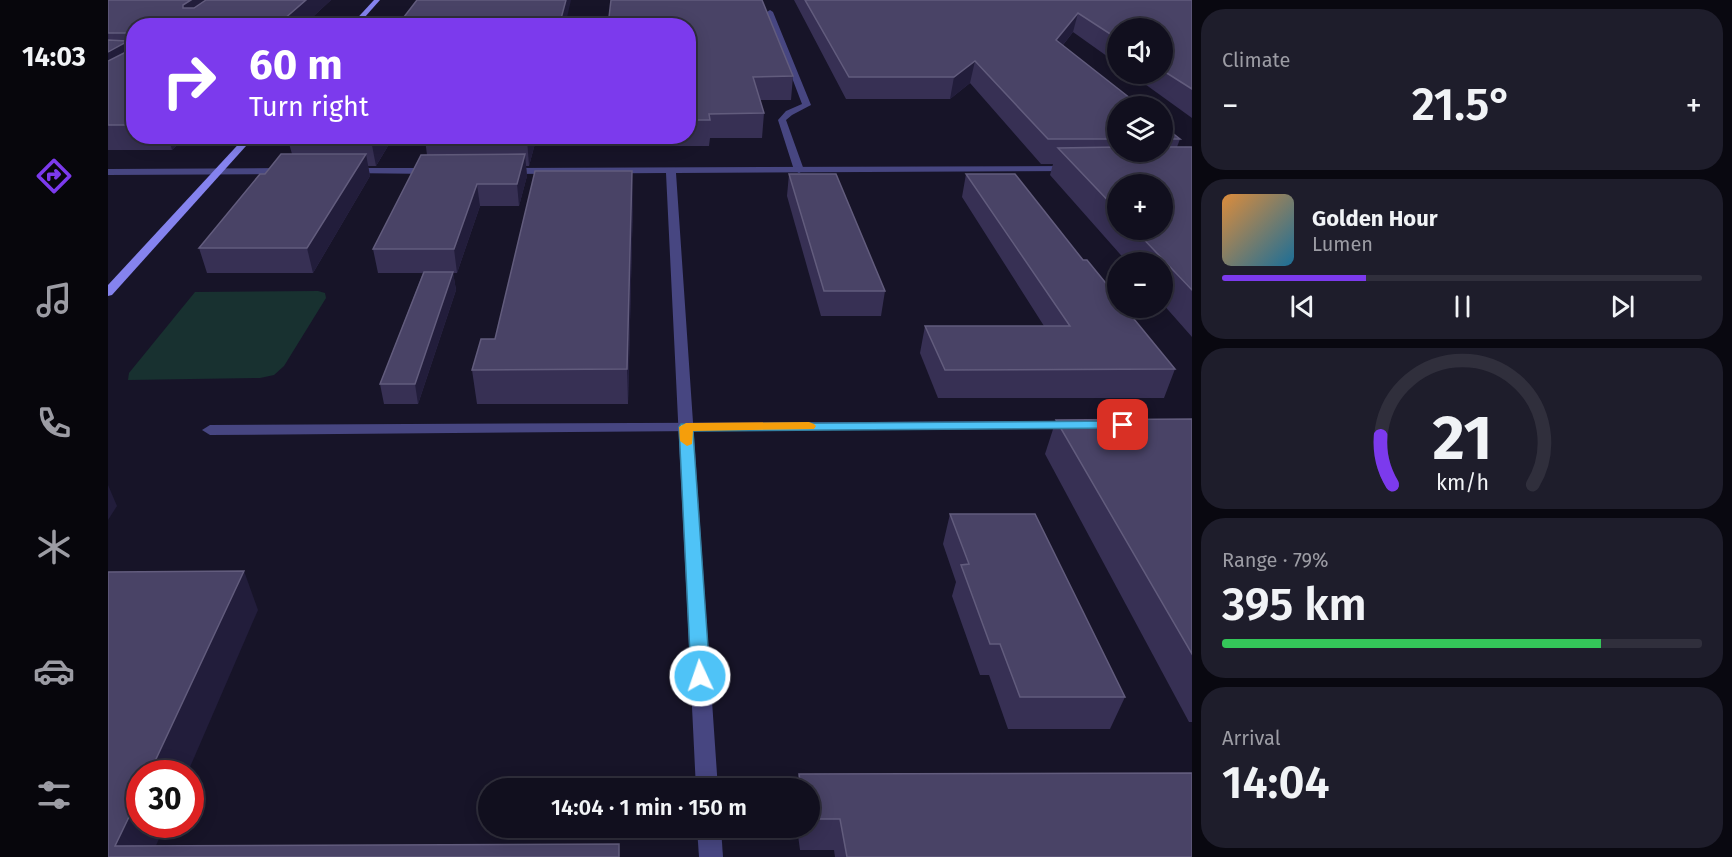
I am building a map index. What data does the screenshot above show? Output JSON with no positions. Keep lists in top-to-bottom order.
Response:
{
  "page": {
    "tabs": "14:03",
    "tile": [
      "Climate",
      ["Range · 79%", "395 km"],
      ["Arrival", "14:04"]
    ],
    "map_buttons": ["+", "−"],
    "turn": ["60 m", "Turn right"],
    "heat": ["−", "21.5°", "+"],
    "song": ["Golden Hour", "Lumen"],
    "limit": "30",
    "trip": "14:04 · 1 min · 150 m",
    "gauge": ["21", "km/h"]
  }
}
